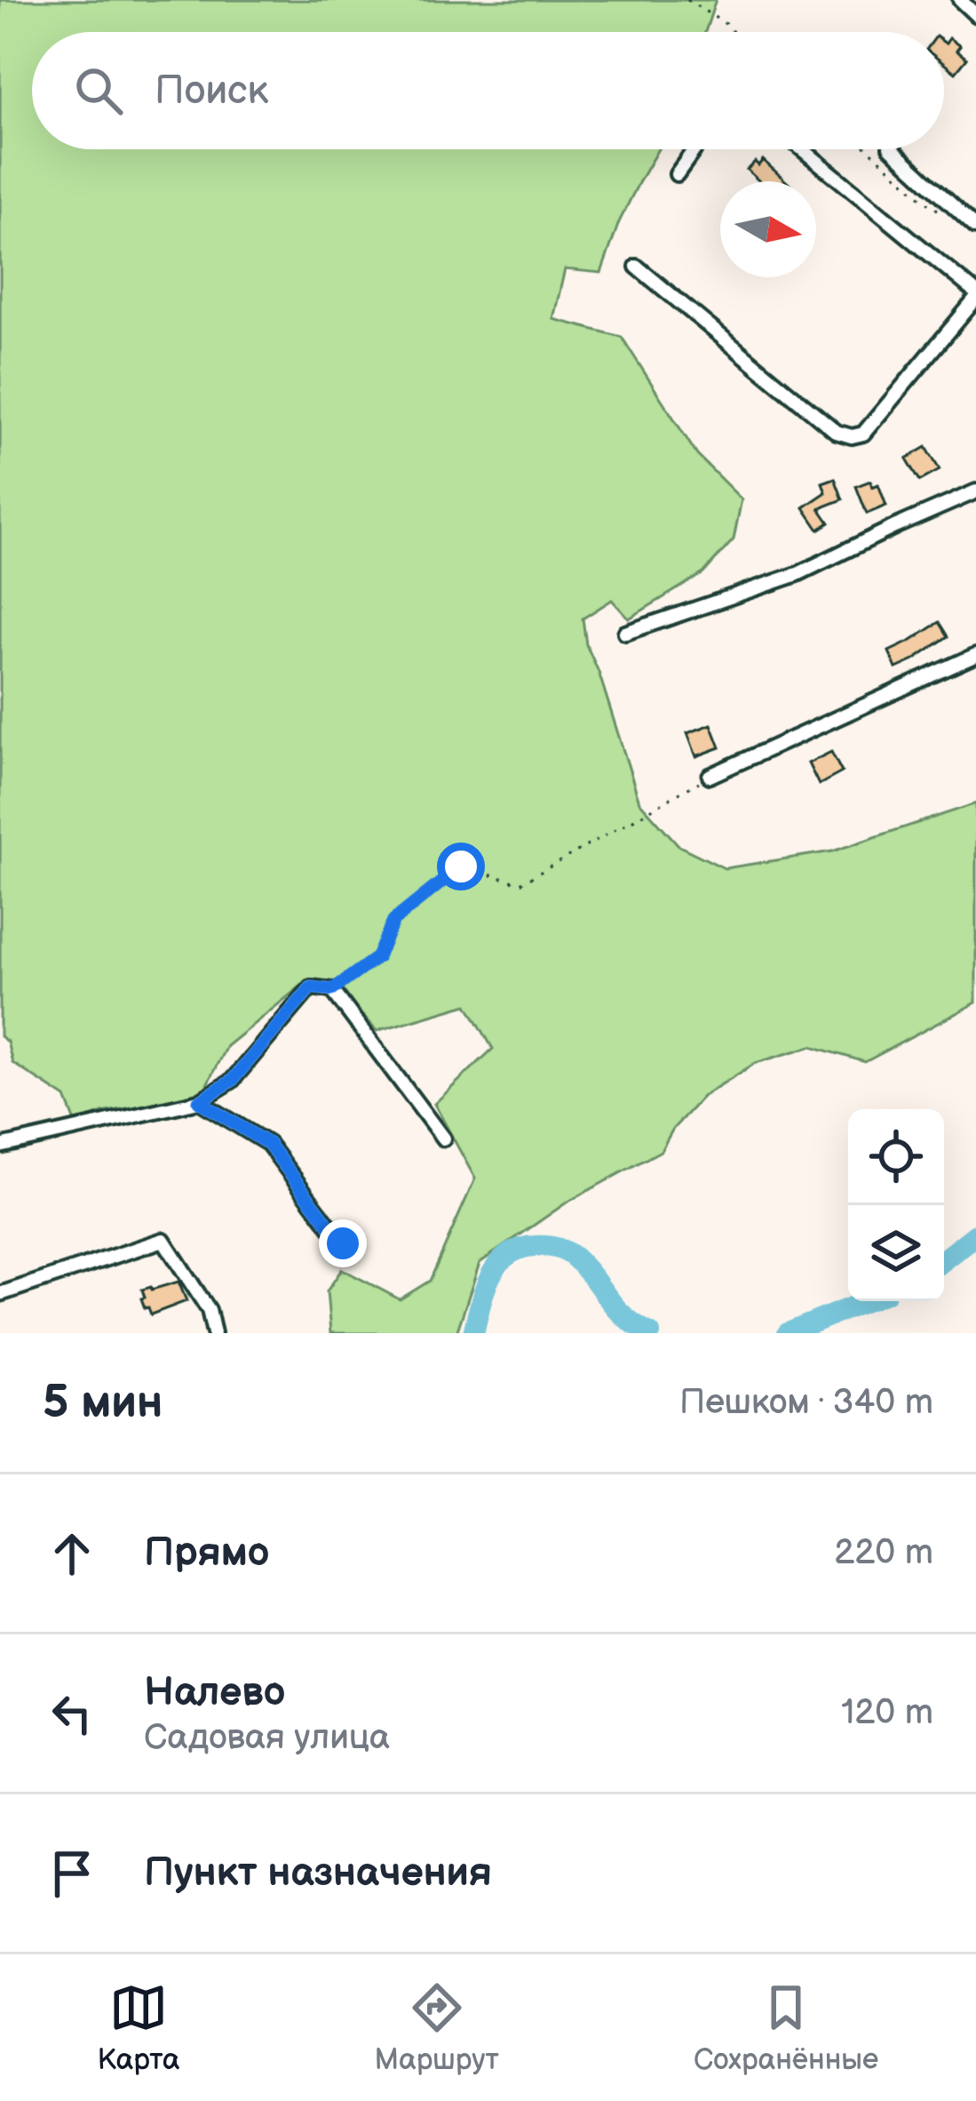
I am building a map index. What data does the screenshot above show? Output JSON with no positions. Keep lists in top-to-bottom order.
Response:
{
  "north": "right",
  "page": {
    "search": "Поиск",
    "heading": ["5 мин", "Пешком · 340 m"],
    "list": [
      ["Прямо", "220 m"],
      ["Налево", "Садовая улица", "120 m"],
      "Пункт назначения"
    ],
    "nav": ["Карта", "Маршрут", "Сохранённые"]
  }
}
